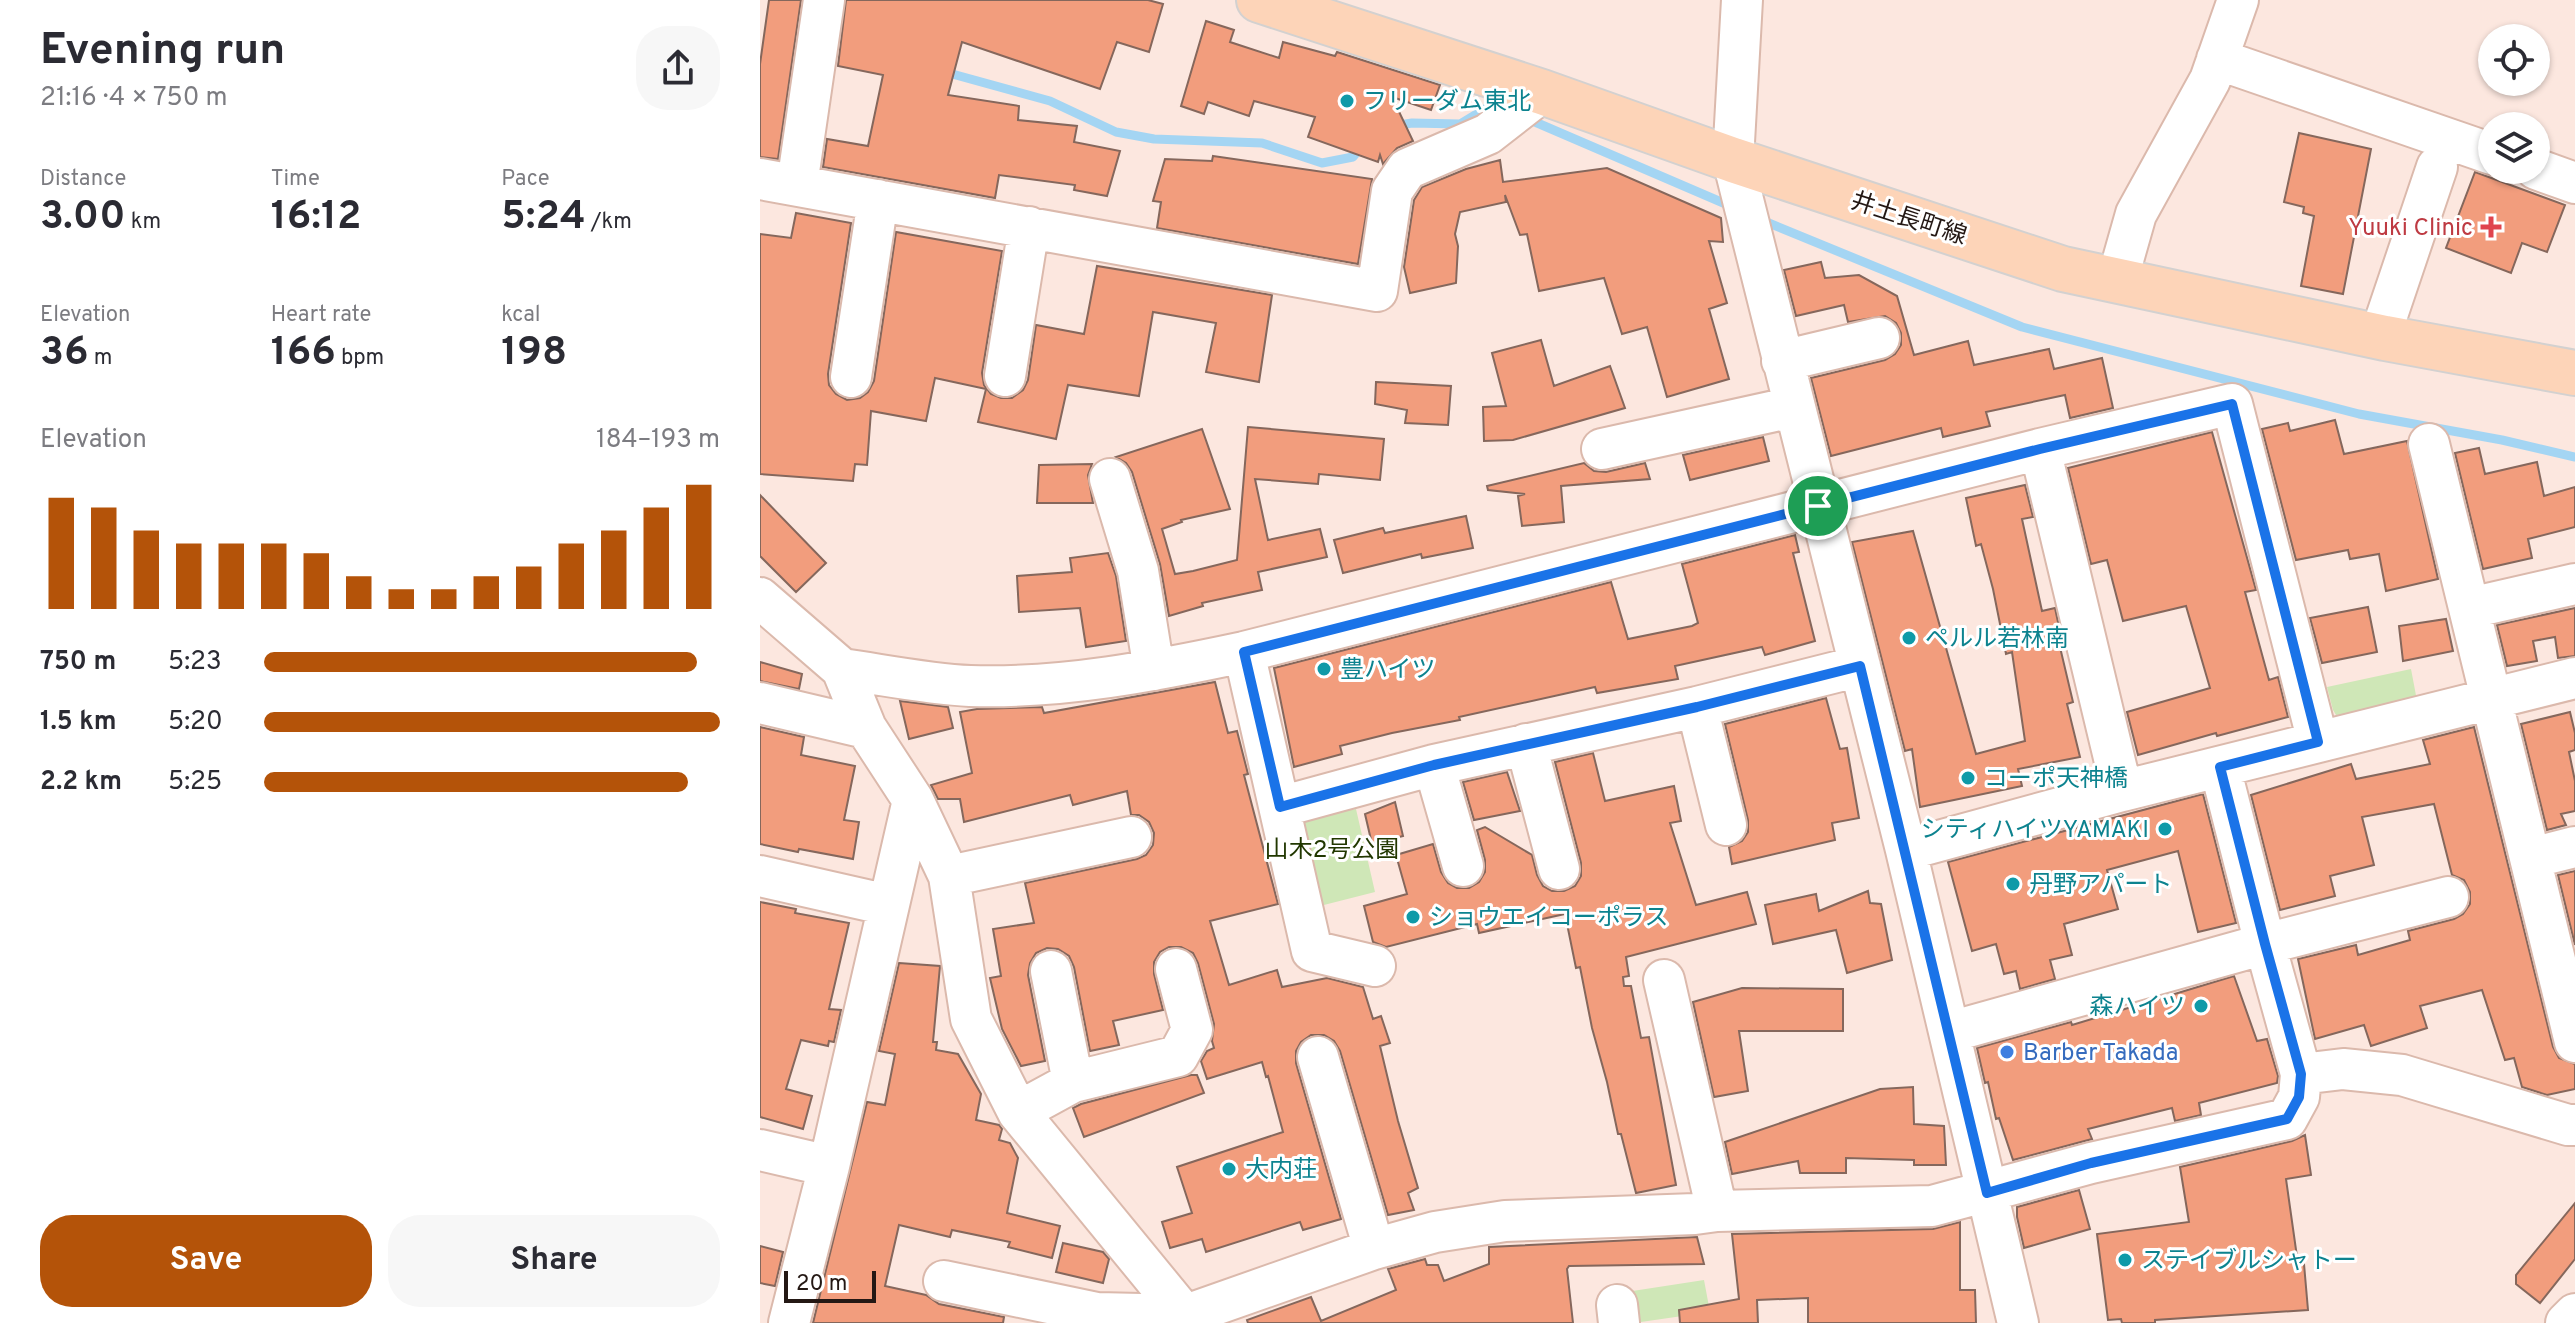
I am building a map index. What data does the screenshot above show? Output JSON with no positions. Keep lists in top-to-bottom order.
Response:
{
  "streets": {
    "main road": ["井土長町線"]
  },
  "parks": ["山木2号公園"],
  "places": {
    "other": [
      "フリーダム東北",
      "ペルル若林南",
      "豊ハイツ",
      "コーポ天神橋",
      "シティハイツYAMAKI",
      "丹野アパート",
      "ショウエイコーポラス",
      "森ハイツ",
      "Barber Takada",
      "大内荘",
      "ステイブルシャトー"
    ],
    "health": ["Yuuki Clinic"]
  },
  "scale_bar": "20 m",
  "page": {
    "heading": ["Evening run", "21:16 · 4 × 750 m"],
    "stats": [
      ["Distance", "3.00 km"],
      ["Time", "16:12"],
      ["Pace", "5:24 /km"],
      ["Elevation", "36 m"],
      ["Heart rate", "166 bpm"],
      ["kcal", "198"]
    ],
    "chart": ["Elevation", "184–193 m"],
    "list": [
      {
        "name": "750 m",
        "note": "5:23"
      },
      {
        "name": "1.5 km",
        "note": "5:20"
      },
      {
        "name": "2.2 km",
        "note": "5:25"
      }
    ],
    "buttons": ["Save", "Share"],
    "scale": "20 m"
  }
}
